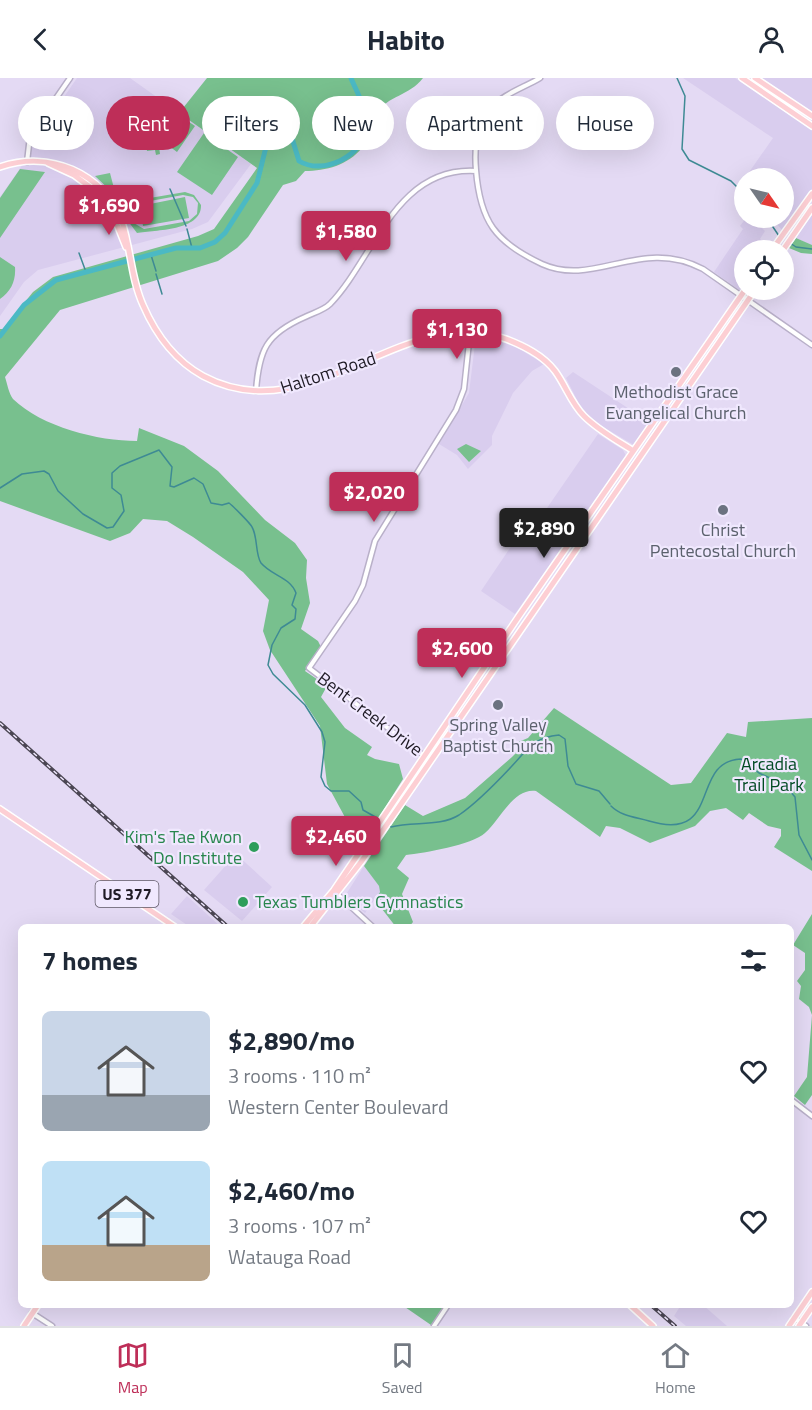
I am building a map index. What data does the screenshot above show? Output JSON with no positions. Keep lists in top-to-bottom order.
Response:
{
  "streets": {
    "main road": ["Haltom Road", "US 377"],
    "street": ["Bent Creek Drive"]
  },
  "crossings": [
    ["Haltom Road", "Bent Creek Drive"]
  ],
  "parks": ["Arcadia Trail Park"],
  "places": [
    "Methodist Grace Evangelical Church",
    "Christ Pentecostal Church",
    "Spring Valley Baptist Church",
    "Kim's Tae Kwon Do Institute",
    "Texas Tumblers Gymnastics"
  ],
  "north": "bottom right",
  "page": {
    "header": "Habito",
    "chip": [
      "Buy",
      "Rent",
      "Filters",
      "New",
      "Apartment",
      "House"
    ],
    "price": [
      "$1,690",
      "$1,580",
      "$1,130",
      "$2,020",
      "$2,890",
      "$2,600",
      "$2,460"
    ],
    "heading": "7 homes",
    "list": [
      {
        "name": "$2,890/mo",
        "note": "3 rooms · 110 m² · Western Center Boulevard"
      },
      {
        "name": "$2,460/mo",
        "note": "3 rooms · 107 m² · Watauga Road"
      }
    ],
    "tabs": ["Map", "Saved", "Home"]
  }
}
